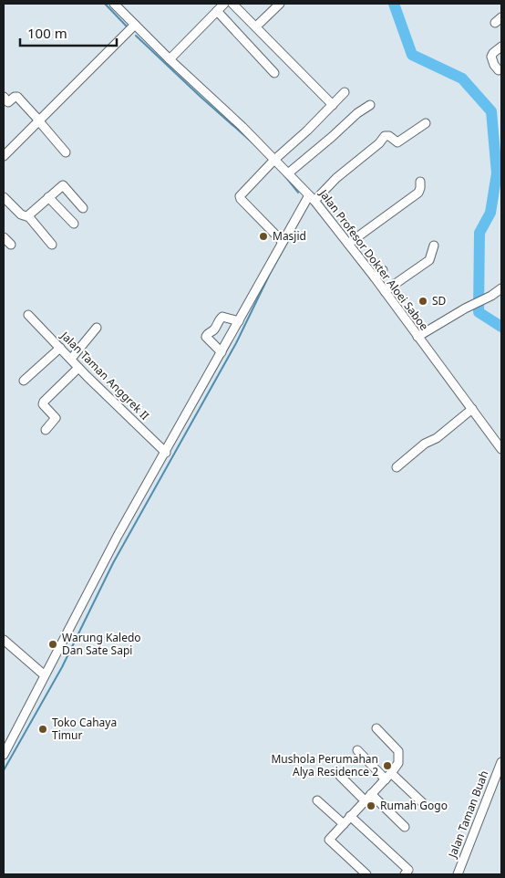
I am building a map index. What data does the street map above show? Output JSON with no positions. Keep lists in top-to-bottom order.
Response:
{
  "streets": {
    "street": ["Jalan Profesor Dokter Aloei Saboe", "Jalan Taman Anggrek II", "Jalan Taman Buah"]
  },
  "places": [
    "Masjid",
    "SD",
    "Warung Kaledo Dan Sate Sapi",
    "Toko Cahaya Timur",
    "Mushola Perumahan Alya Residence 2",
    "Rumah Gogo"
  ],
  "scale_bar": "100 m"
}
